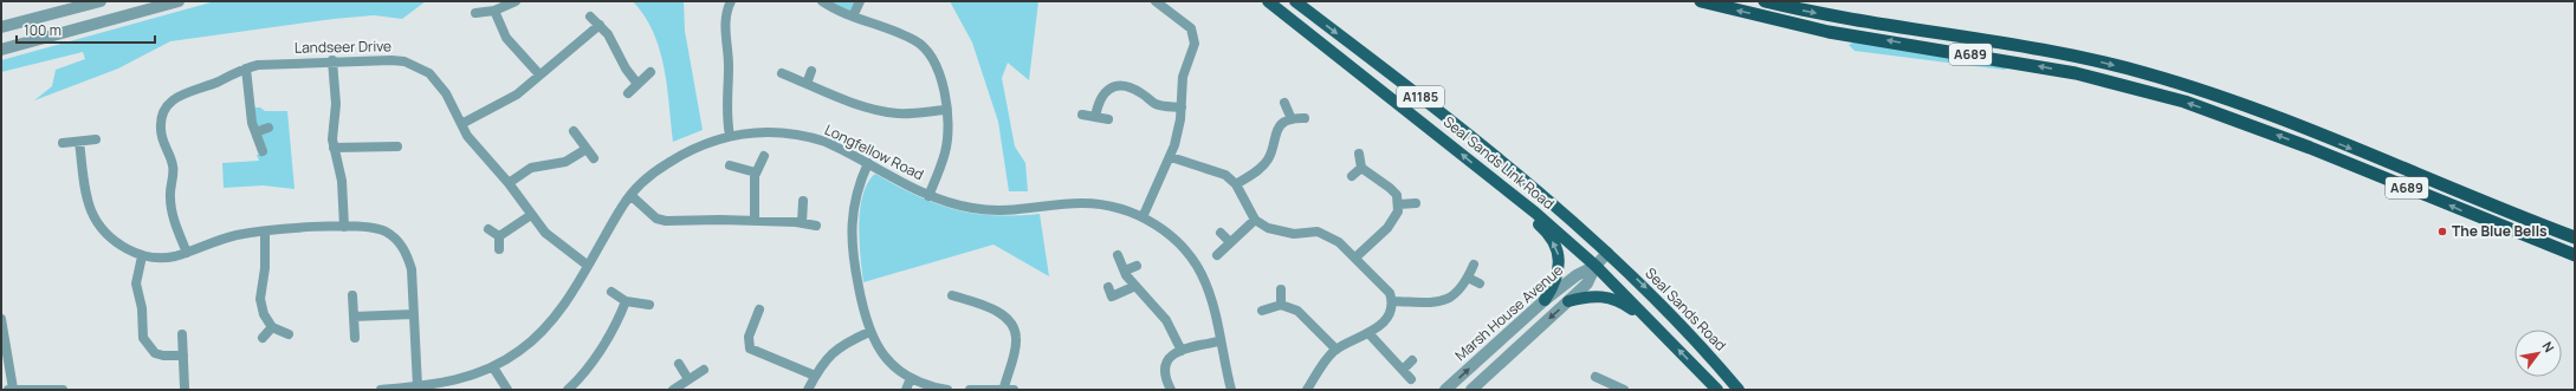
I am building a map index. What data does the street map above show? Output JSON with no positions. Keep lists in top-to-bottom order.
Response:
{
  "streets": {
    "highway": ["A689"],
    "main road": ["A1185", "Seal Sands Link Road", "Seal Sands Road"],
    "street": ["Landseer Drive", "Longfellow Road", "Marsh House Avenue"]
  },
  "crossings": [
    ["Landseer Drive", "Longfellow Road"],
    ["A1185", "Seal Sands Link Road"],
    ["A1185", "Marsh House Avenue"],
    ["Seal Sands Link Road", "Seal Sands Road"],
    ["Seal Sands Link Road", "Marsh House Avenue"],
    ["Seal Sands Road", "Marsh House Avenue"]
  ],
  "places": ["The Blue Bells"],
  "scale_bar": "100 m",
  "north": "top right"
}
